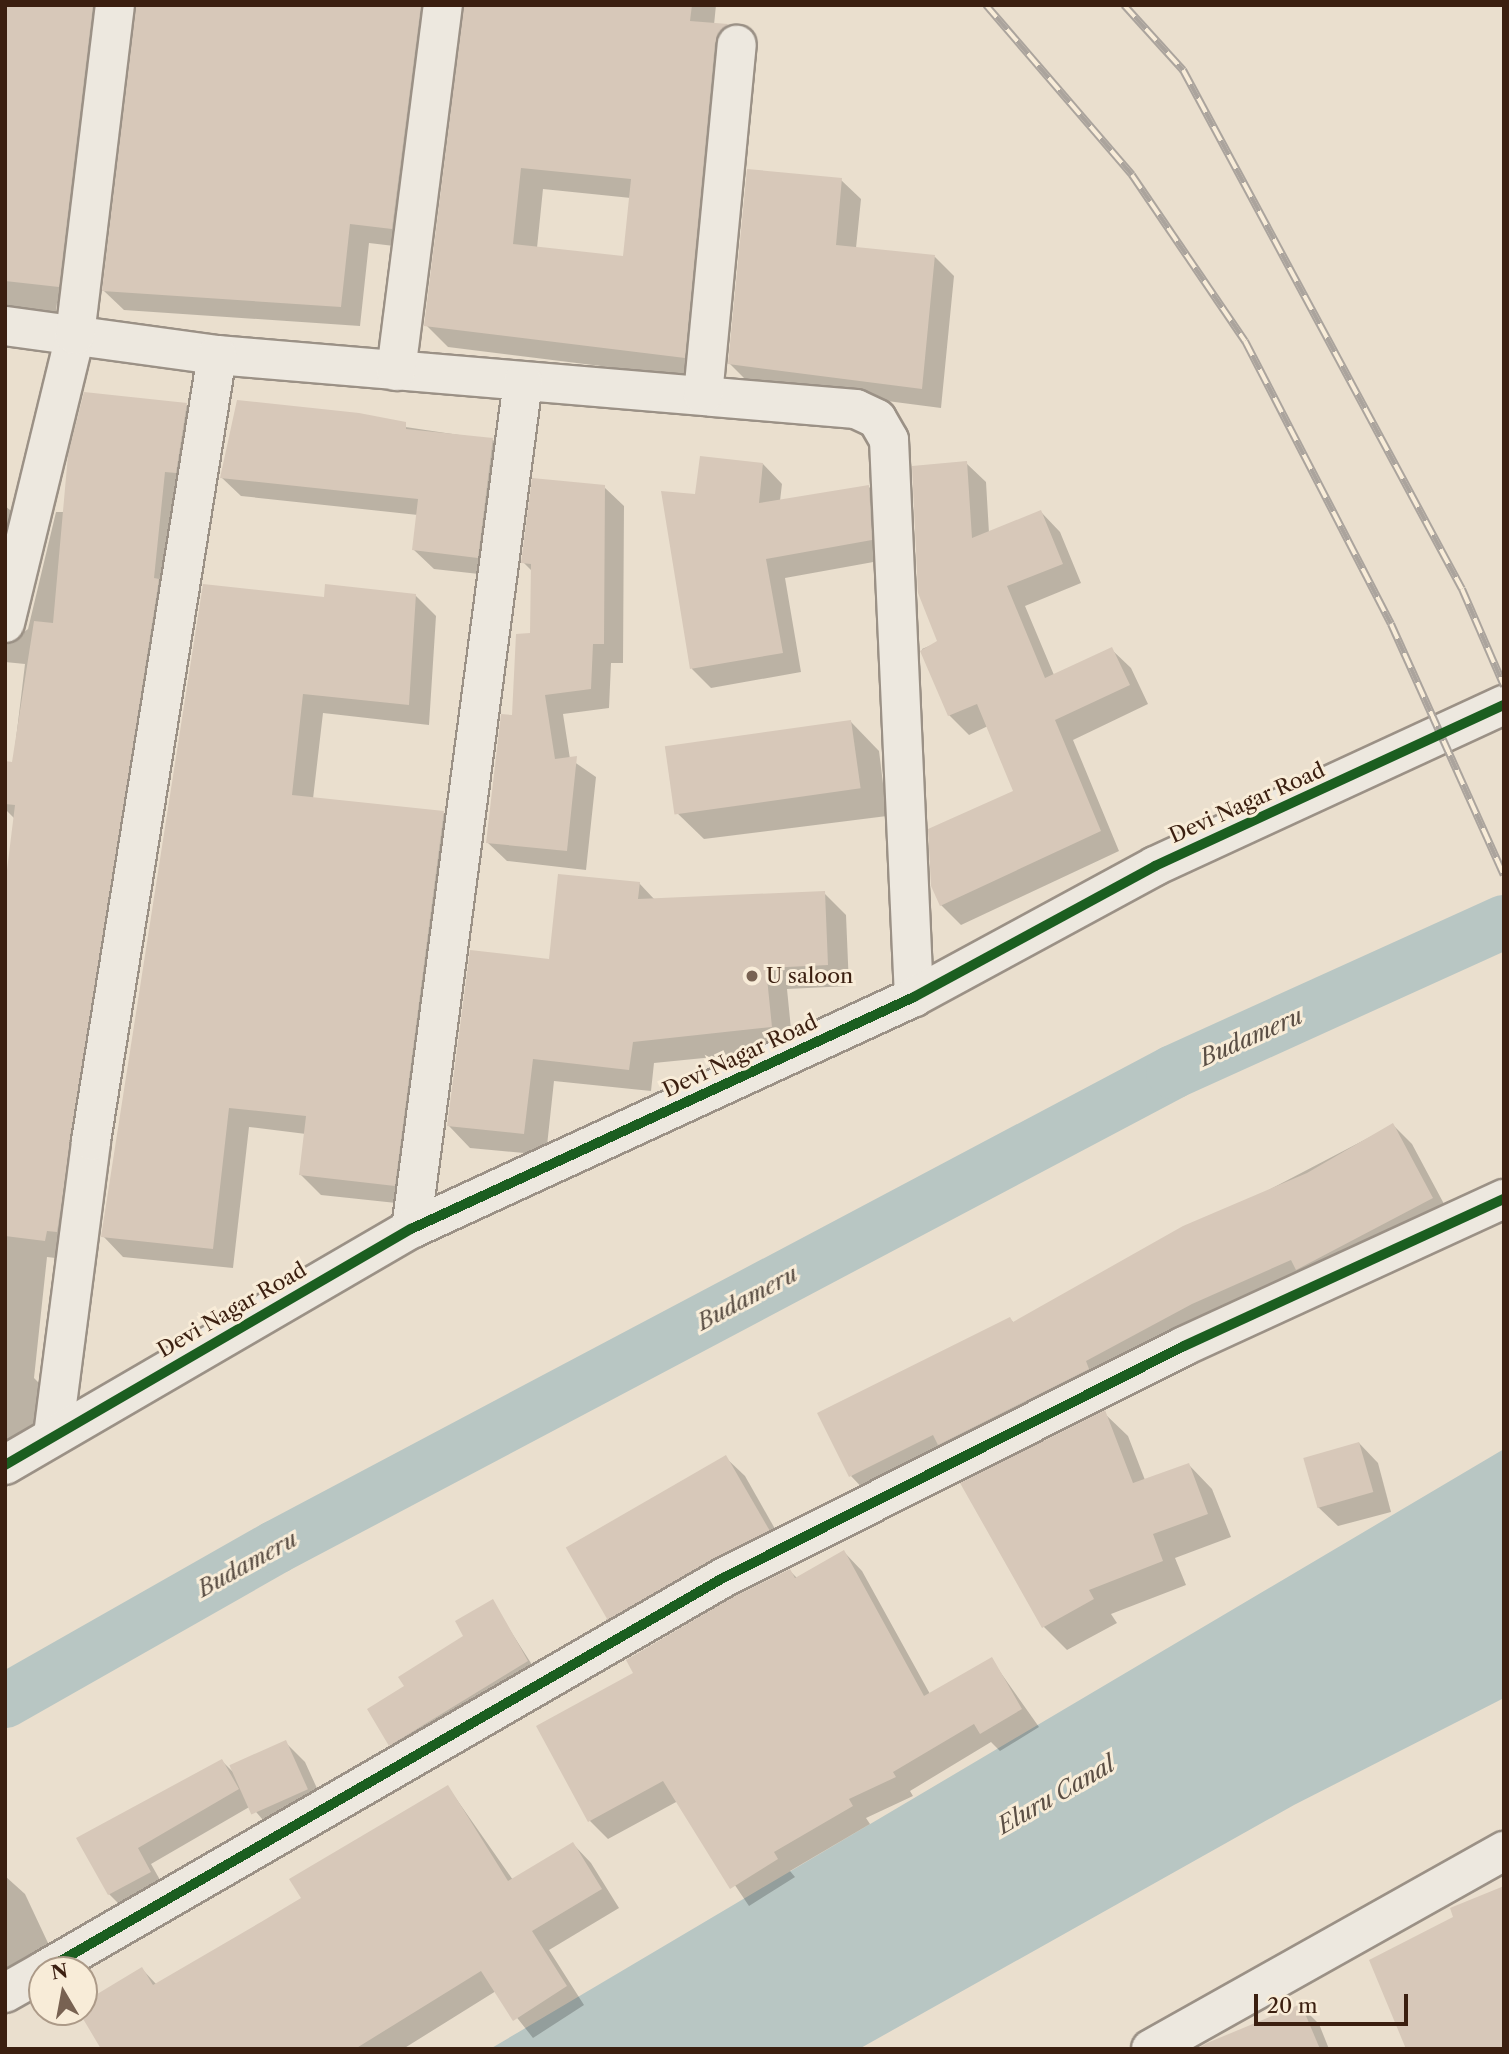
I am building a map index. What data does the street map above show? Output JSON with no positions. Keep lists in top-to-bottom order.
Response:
{
  "streets": {
    "street": ["Devi Nagar Road"]
  },
  "water": ["Budameru", "Eluru Canal"],
  "places": ["U saloon"],
  "scale_bar": "20 m",
  "north": "top"
}
